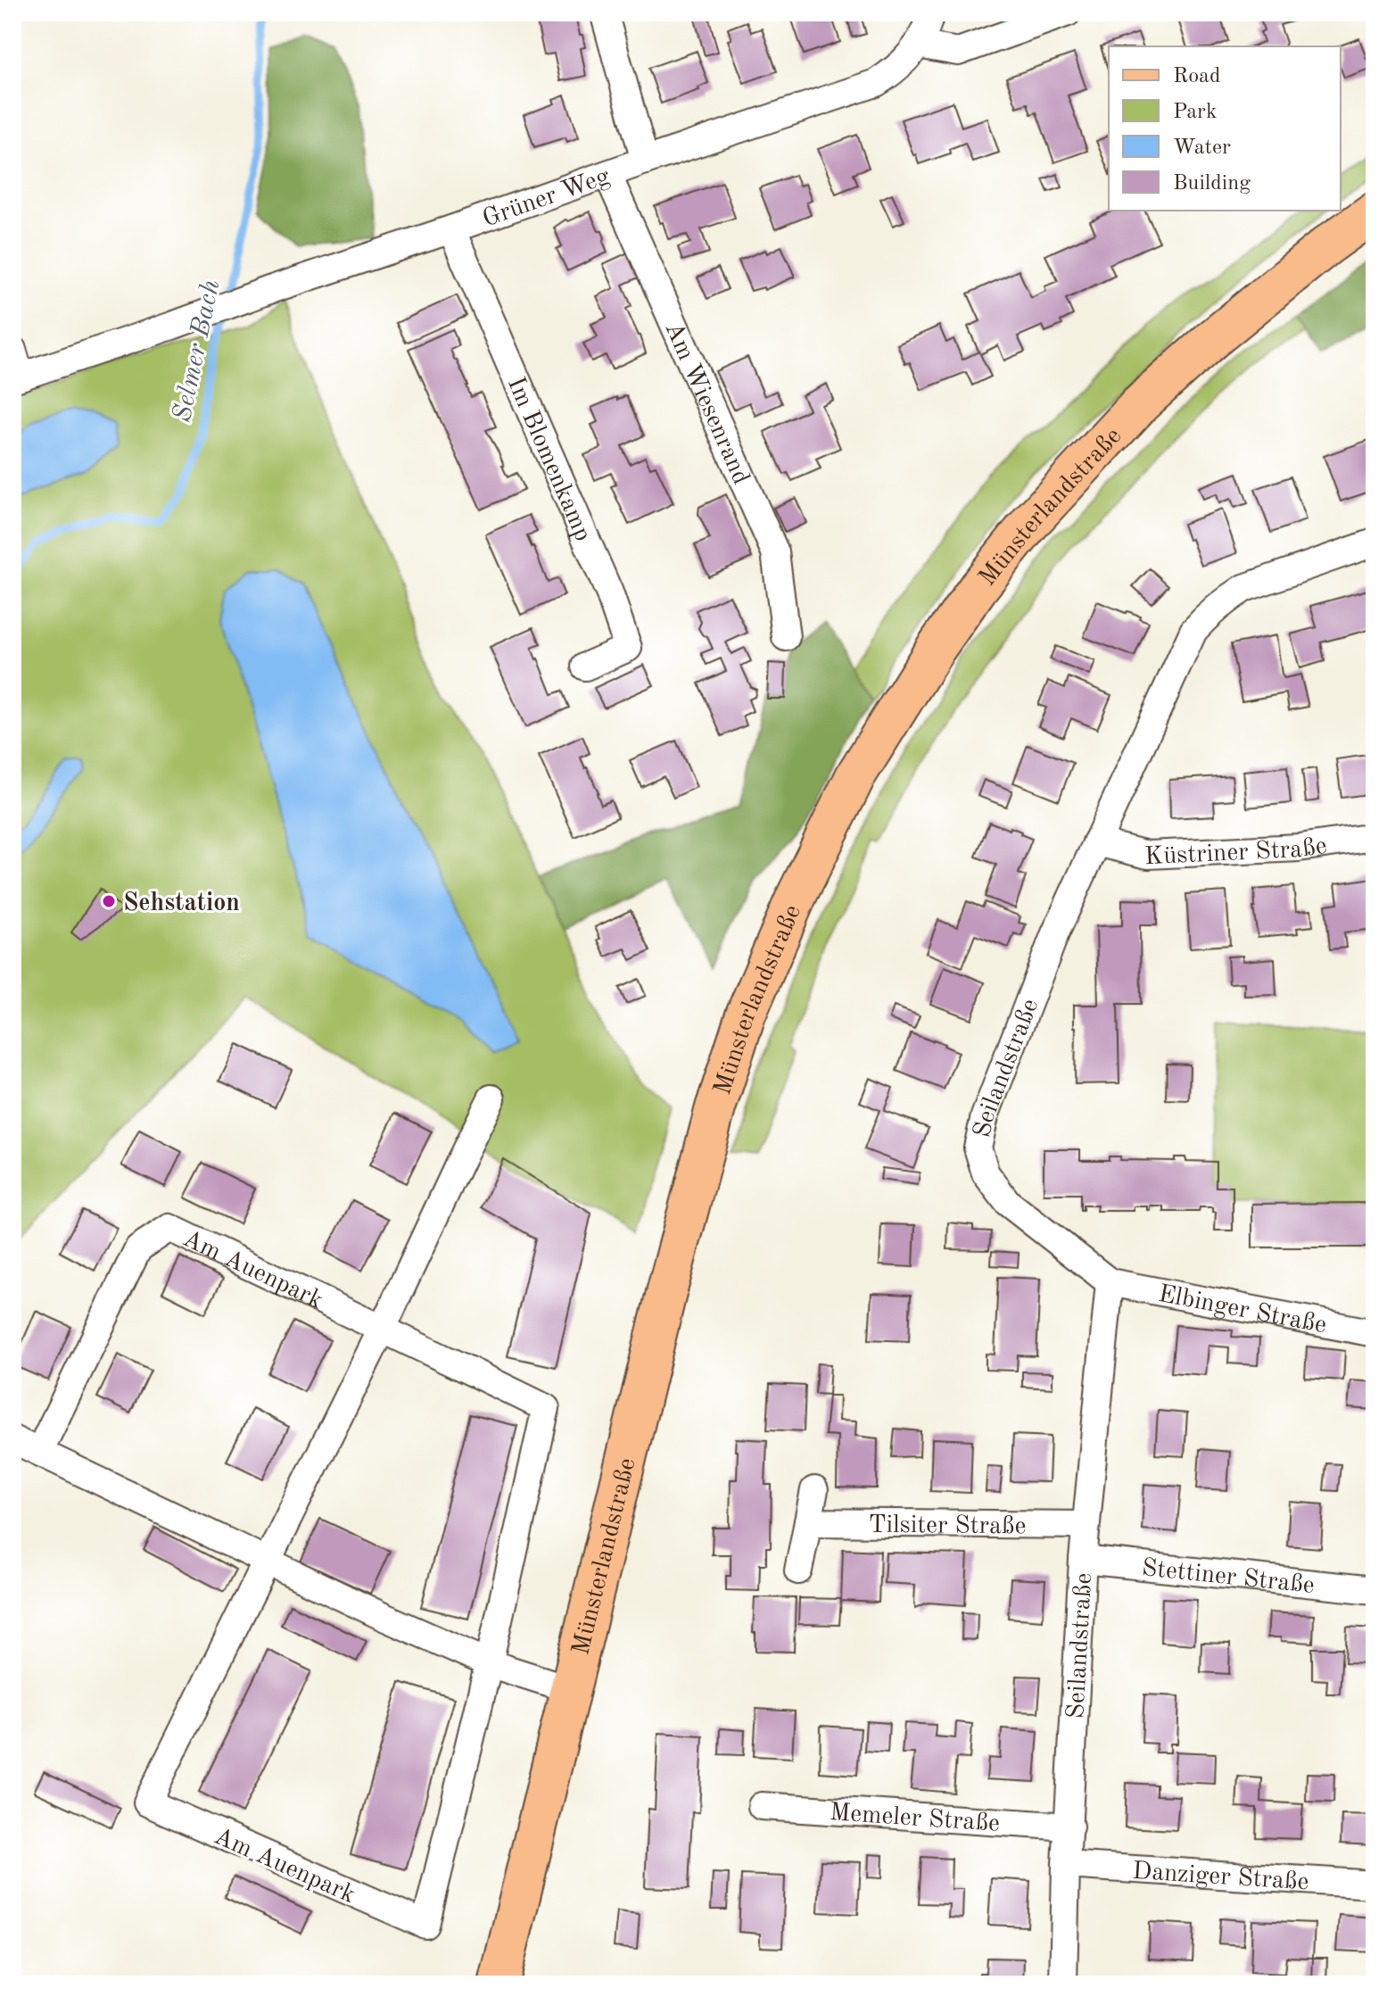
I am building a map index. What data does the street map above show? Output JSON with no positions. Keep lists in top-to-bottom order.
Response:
{
  "streets": {
    "main road": ["Münsterlandstraße"],
    "street": [
      "Grüner Weg",
      "Am Wiesenrand",
      "Im Blomenkamp",
      "Küstriner Straße",
      "Seilandstraße",
      "Am Auenpark",
      "Elbinger Straße",
      "Tilsiter Straße",
      "Stettiner Straße",
      "Memeler Straße",
      "Danziger Straße"
    ]
  },
  "crossings": [
    ["Grüner Weg", "Am Wiesenrand"],
    ["Grüner Weg", "Im Blomenkamp"],
    ["Küstriner Straße", "Seilandstraße"],
    ["Seilandstraße", "Elbinger Straße"],
    ["Seilandstraße", "Tilsiter Straße"],
    ["Seilandstraße", "Stettiner Straße"],
    ["Seilandstraße", "Memeler Straße"],
    ["Seilandstraße", "Danziger Straße"]
  ],
  "water": ["Selmer Bach"],
  "places": ["Sehstation"],
  "legend": [
    "Road",
    "Park",
    "Water",
    "Building"
  ]
}
